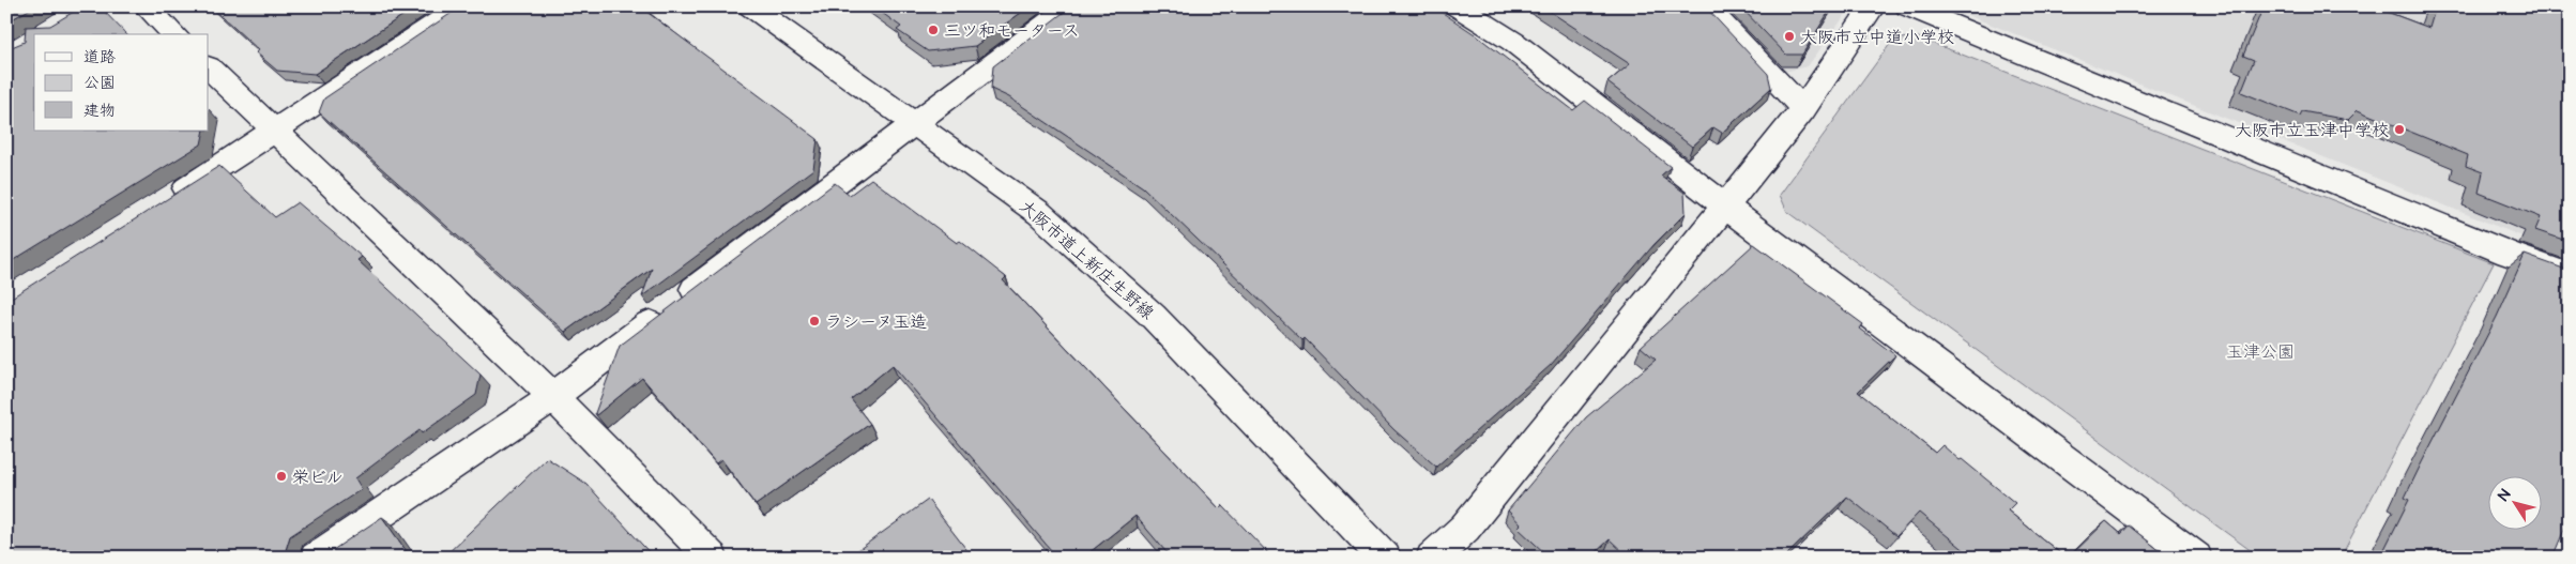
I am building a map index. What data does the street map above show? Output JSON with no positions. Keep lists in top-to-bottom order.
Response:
{
  "streets": {
    "street": ["大阪市道上新庄生野線"]
  },
  "parks": ["玉津公園"],
  "places": [
    "三ツ和モータース",
    "大阪市立中道小学校",
    "大阪市立玉津中学校",
    "ラシーヌ玉造",
    "栄ビル"
  ],
  "legend": ["道路", "公園", "建物"],
  "north": "top left"
}
